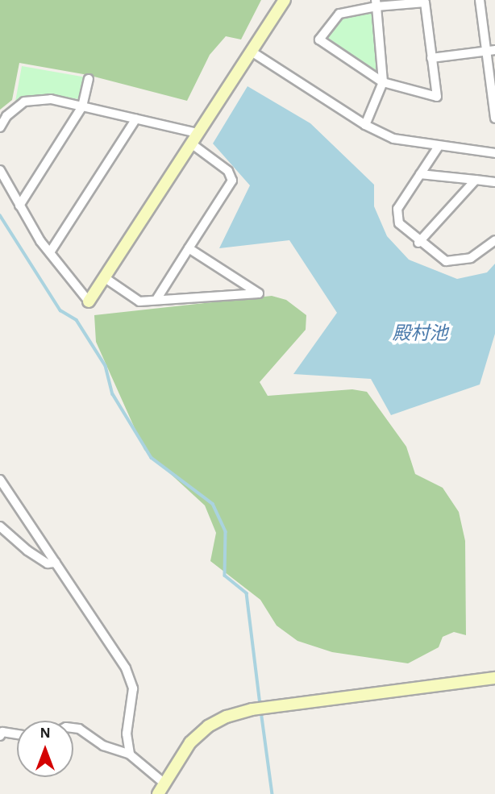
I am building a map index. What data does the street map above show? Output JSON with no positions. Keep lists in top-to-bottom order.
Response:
{
  "water": ["殿村池"],
  "north": "top"
}
